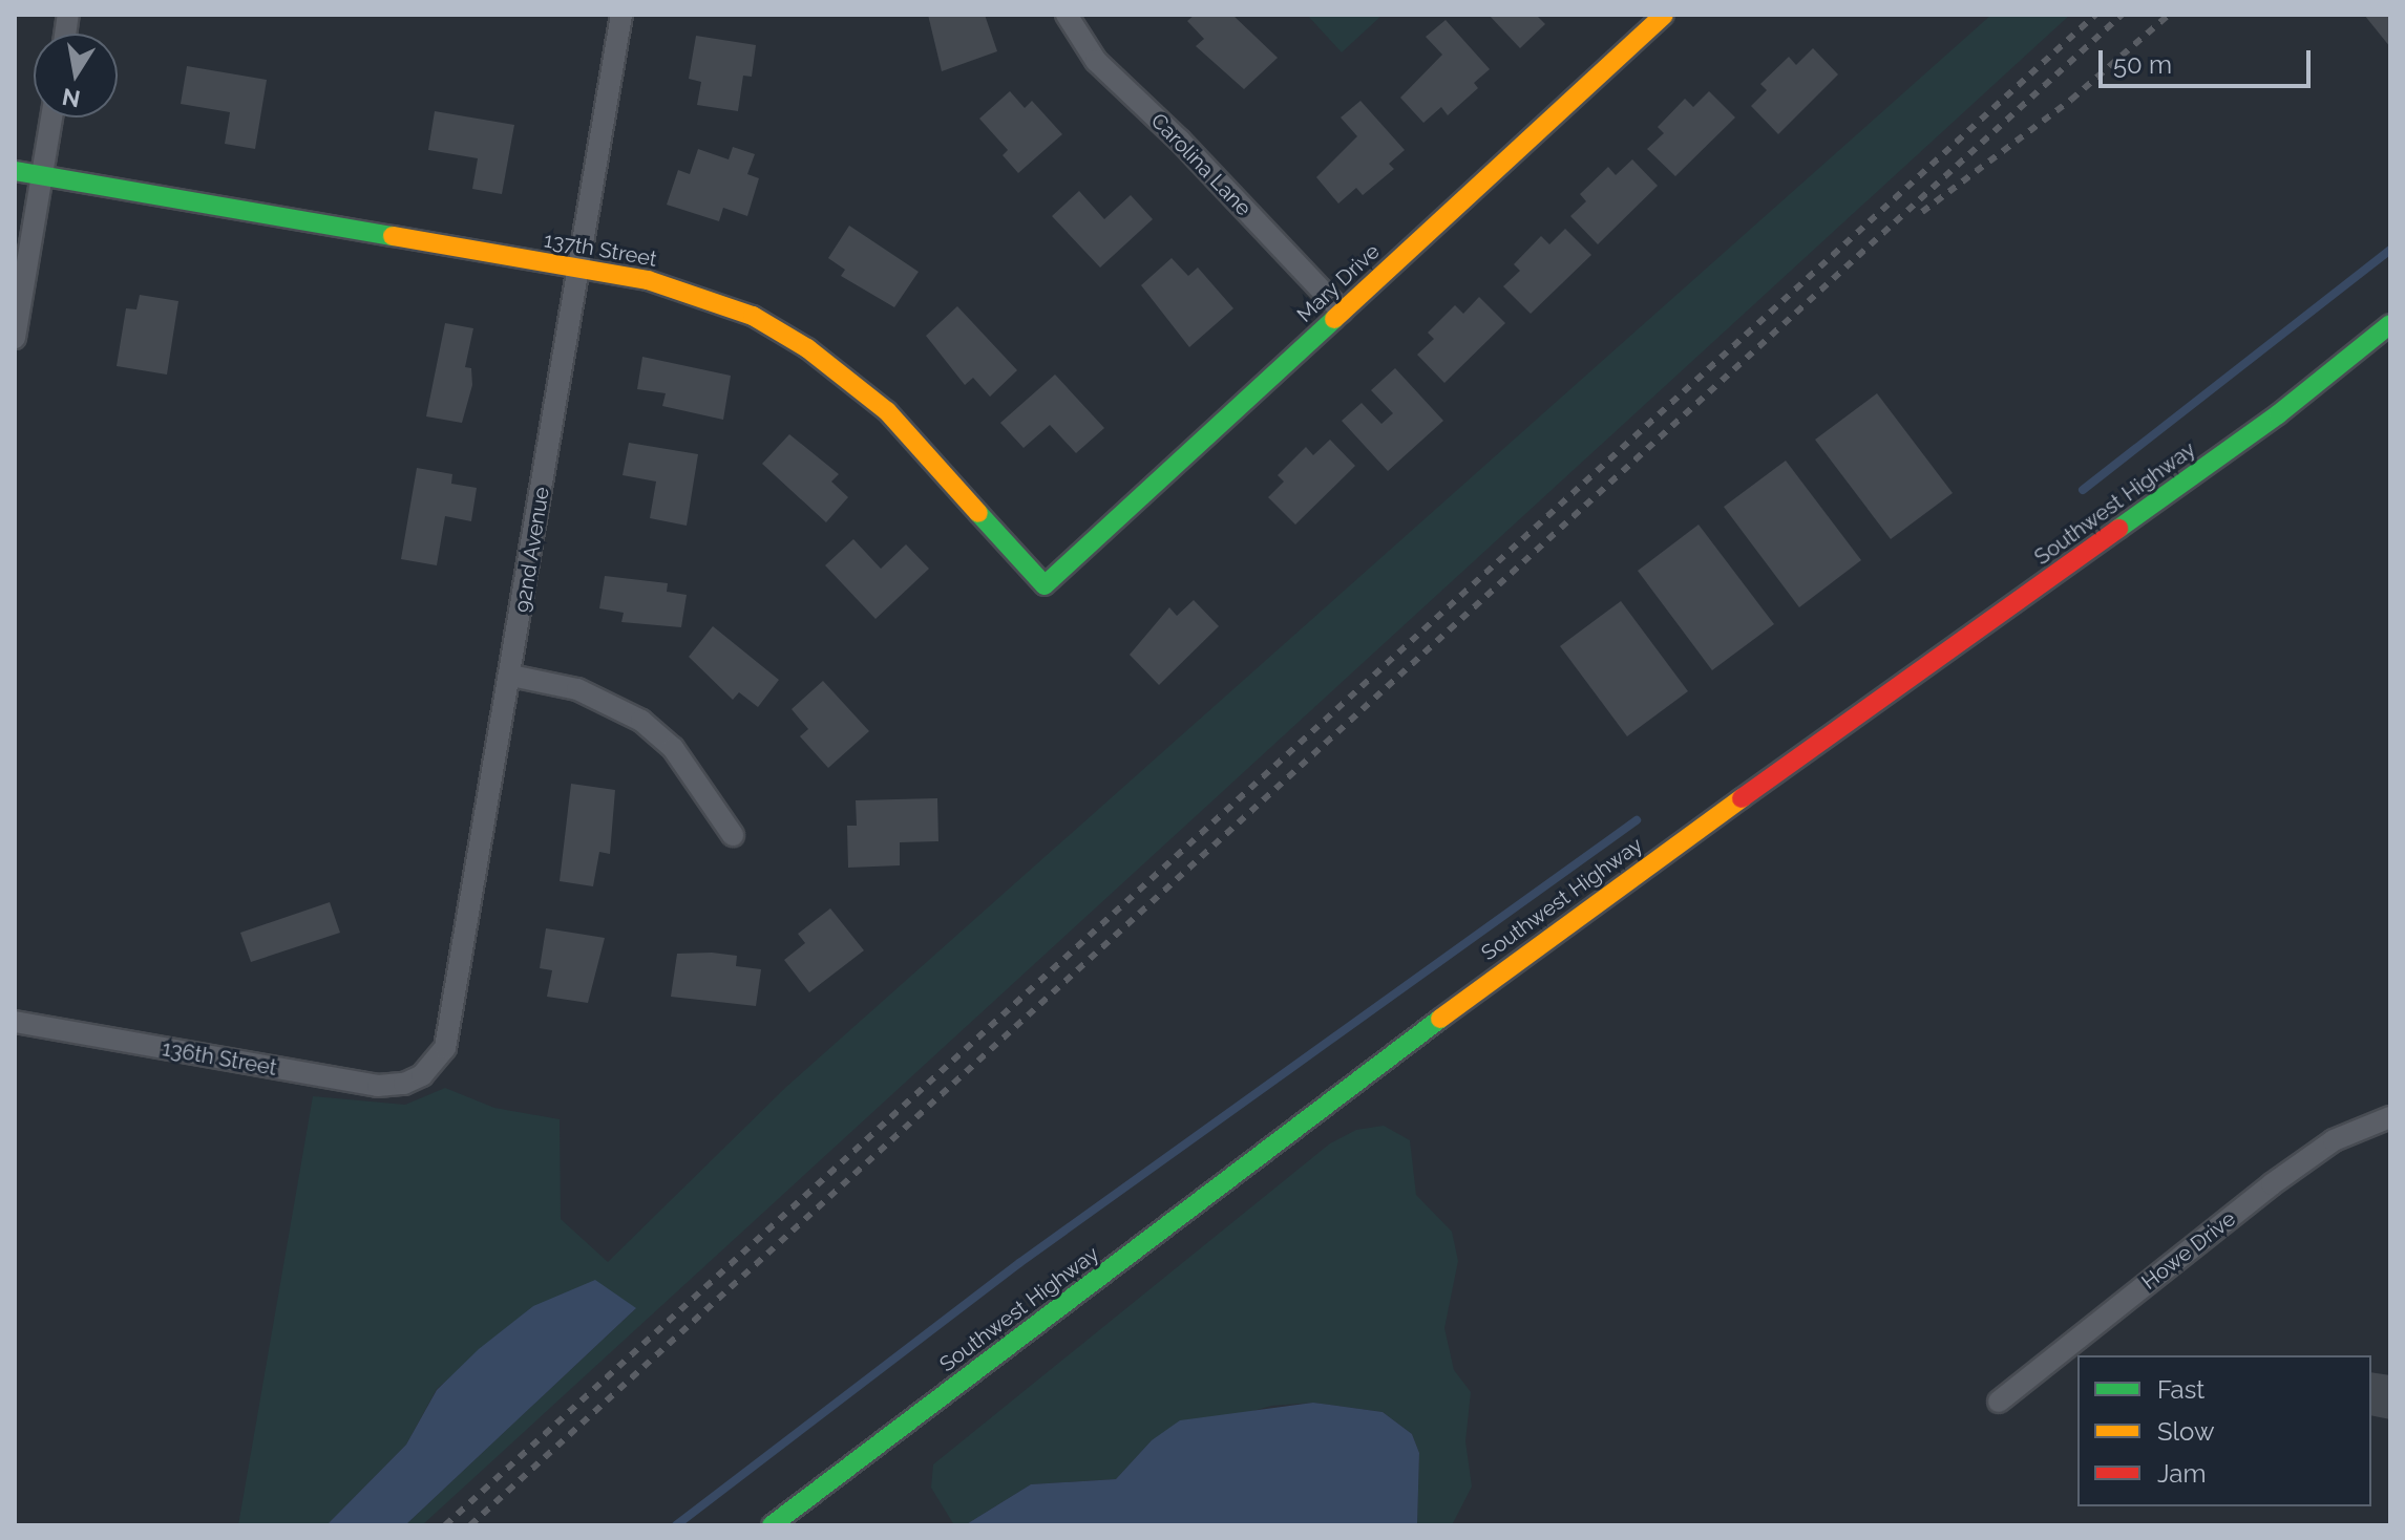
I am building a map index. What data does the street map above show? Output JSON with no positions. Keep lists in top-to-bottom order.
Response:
{
  "streets": {
    "main road": ["137th Street", "Mary Drive", "Southwest Highway"],
    "street": [
      "Carolina Lane",
      "92nd Avenue",
      "136th Street",
      "Howe Drive"
    ]
  },
  "crossings": [
    ["Carolina Lane", "Mary Drive"],
    ["137th Street", "Mary Drive"],
    ["137th Street", "92nd Avenue"],
    ["92nd Avenue", "136th Street"]
  ],
  "legend": ["Fast", "Slow", "Jam"],
  "scale_bar": "50 m",
  "north": "bottom"
}
